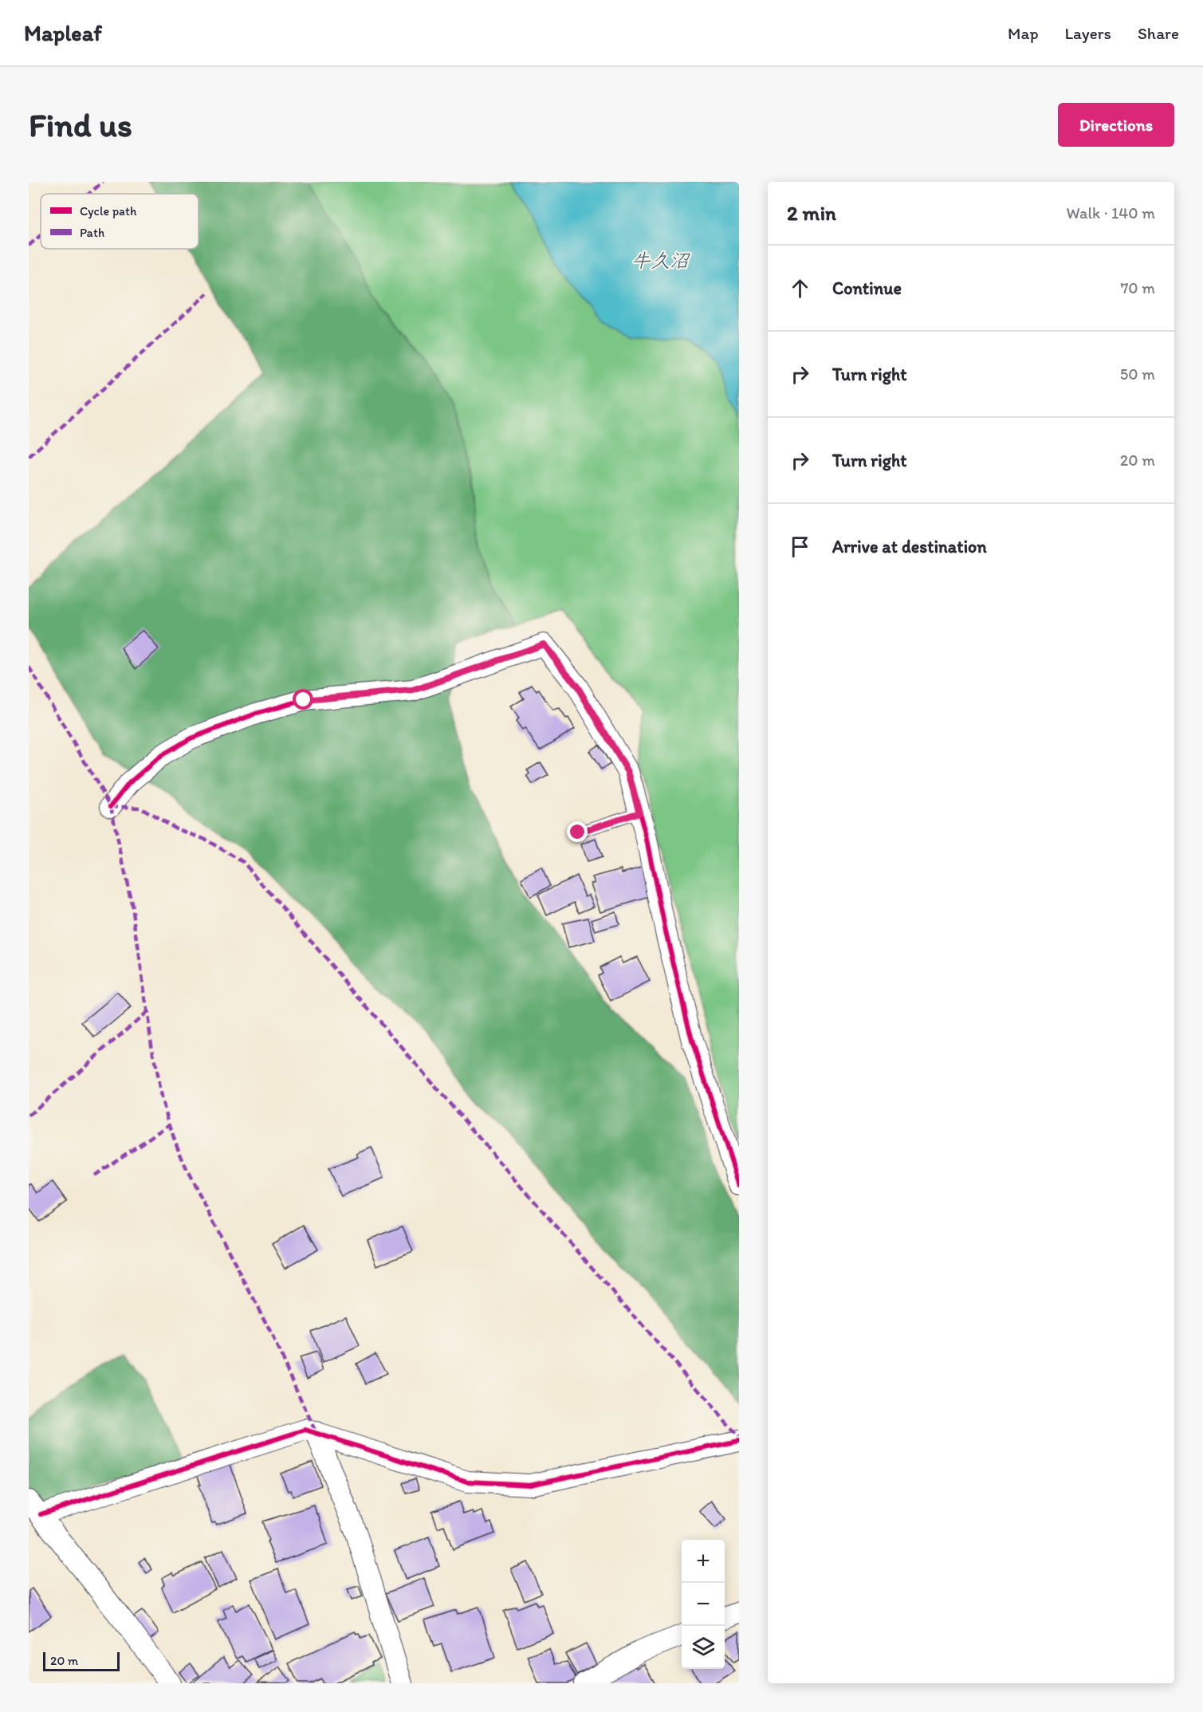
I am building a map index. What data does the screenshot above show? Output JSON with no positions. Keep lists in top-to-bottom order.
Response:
{
  "water": ["牛久沼"],
  "legend": ["Cycle path", "Path"],
  "scale_bar": "20 m",
  "page": {
    "header": "Mapleaf",
    "nav": ["Map", "Layers", "Share"],
    "buttons": "Directions",
    "title": "Find us",
    "heading": ["2 min", "Walk · 140 m"],
    "list": [
      ["Continue", "70 m"],
      ["Turn right", "50 m"],
      ["Turn right", "20 m"],
      "Arrive at destination"
    ],
    "map_buttons": ["+", "−"],
    "scale": "20 m"
  }
}
